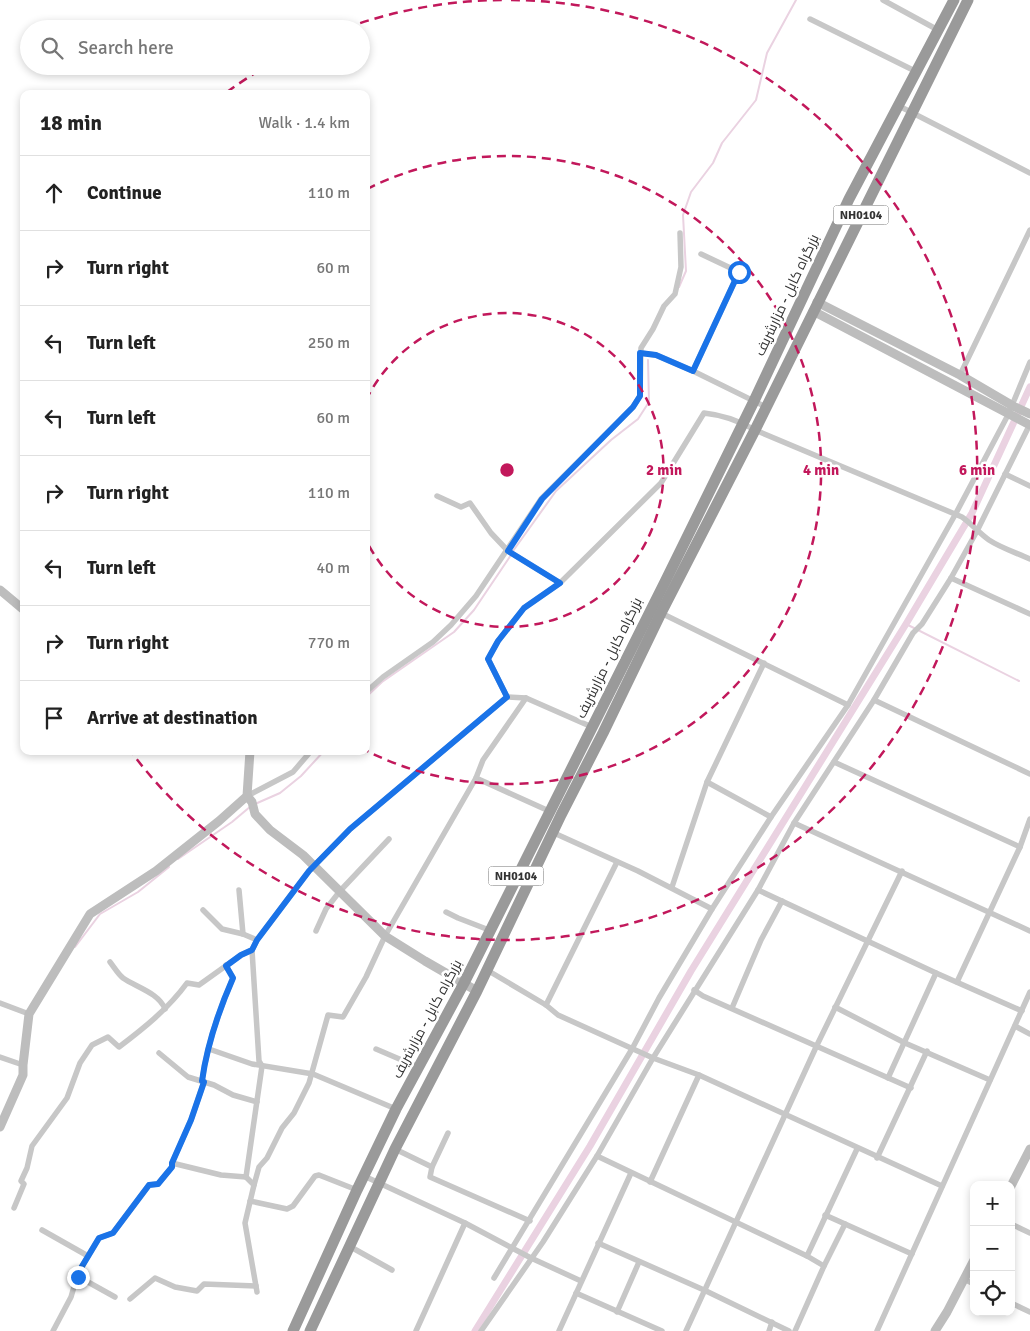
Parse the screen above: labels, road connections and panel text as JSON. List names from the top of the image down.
{
  "streets": {
    "highway": ["NH0104", "بزرگراه کابل - مزارشریف"]
  },
  "page": {
    "search": "Search here",
    "heading": ["18 min", "Walk · 1.4 km"],
    "list": [
      ["Continue", "110 m"],
      ["Turn right", "60 m"],
      ["Turn left", "250 m"],
      ["Turn left", "60 m"],
      ["Turn right", "110 m"],
      ["Turn left", "40 m"],
      ["Turn right", "770 m"],
      "Arrive at destination"
    ],
    "map_buttons": ["+", "−"]
  },
  "rings": ["2 min", "4 min", "6 min"]
}
